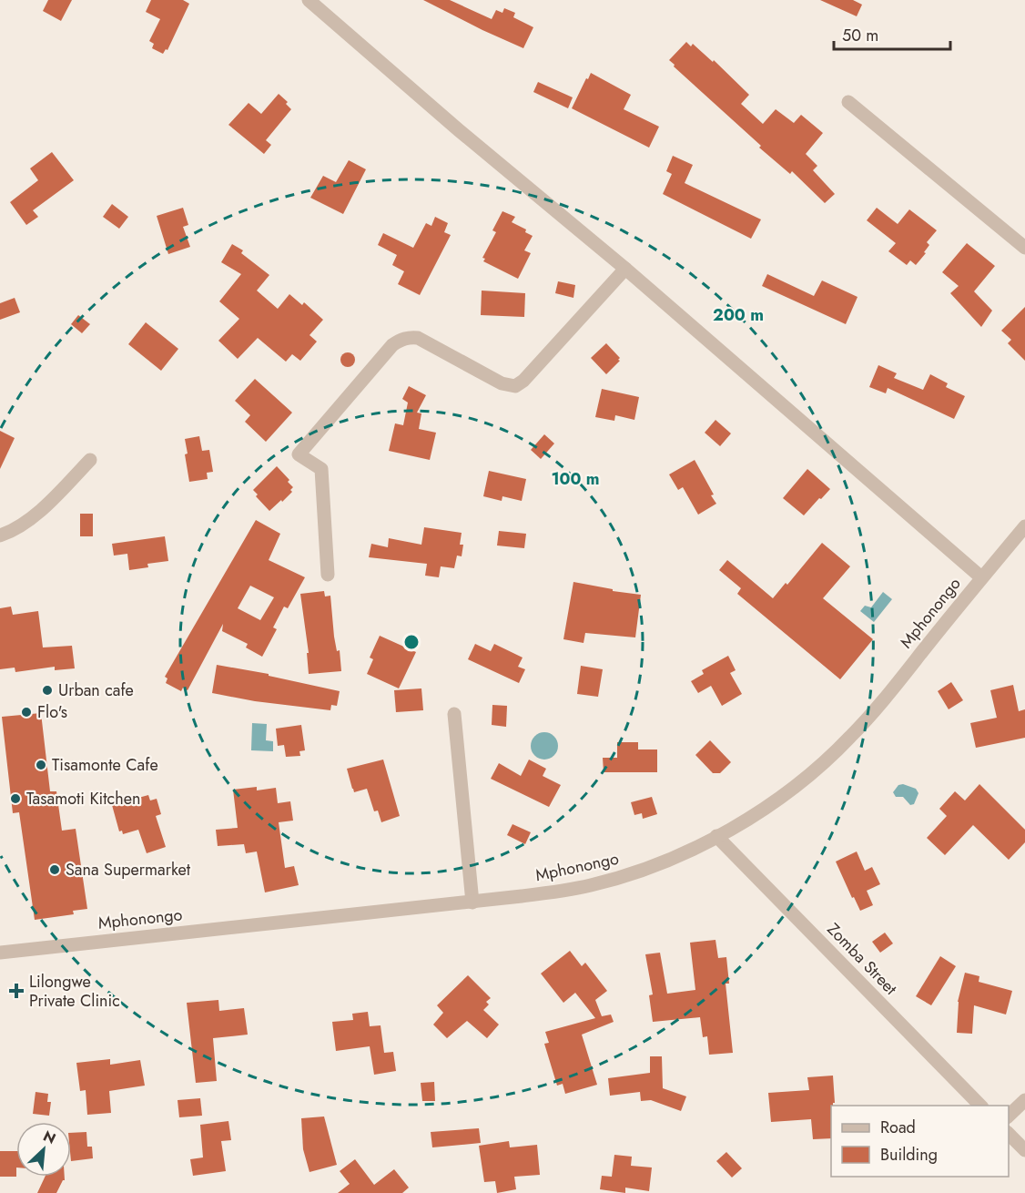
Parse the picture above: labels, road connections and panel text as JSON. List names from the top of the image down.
{
  "streets": {
    "street": ["Mphonongo", "Zomba Street"]
  },
  "crossings": [
    ["Mphonongo", "Zomba Street"]
  ],
  "places": {
    "other": [
      "Urban cafe",
      "Flo's",
      "Tisamonte Cafe",
      "Tasamoti Kitchen",
      "Sana Supermarket"
    ],
    "health": ["Lilongwe Private Clinic"]
  },
  "legend": ["Road", "Building"],
  "scale_bar": "50 m",
  "north": "top right",
  "rings": ["200 m", "100 m"]
}
